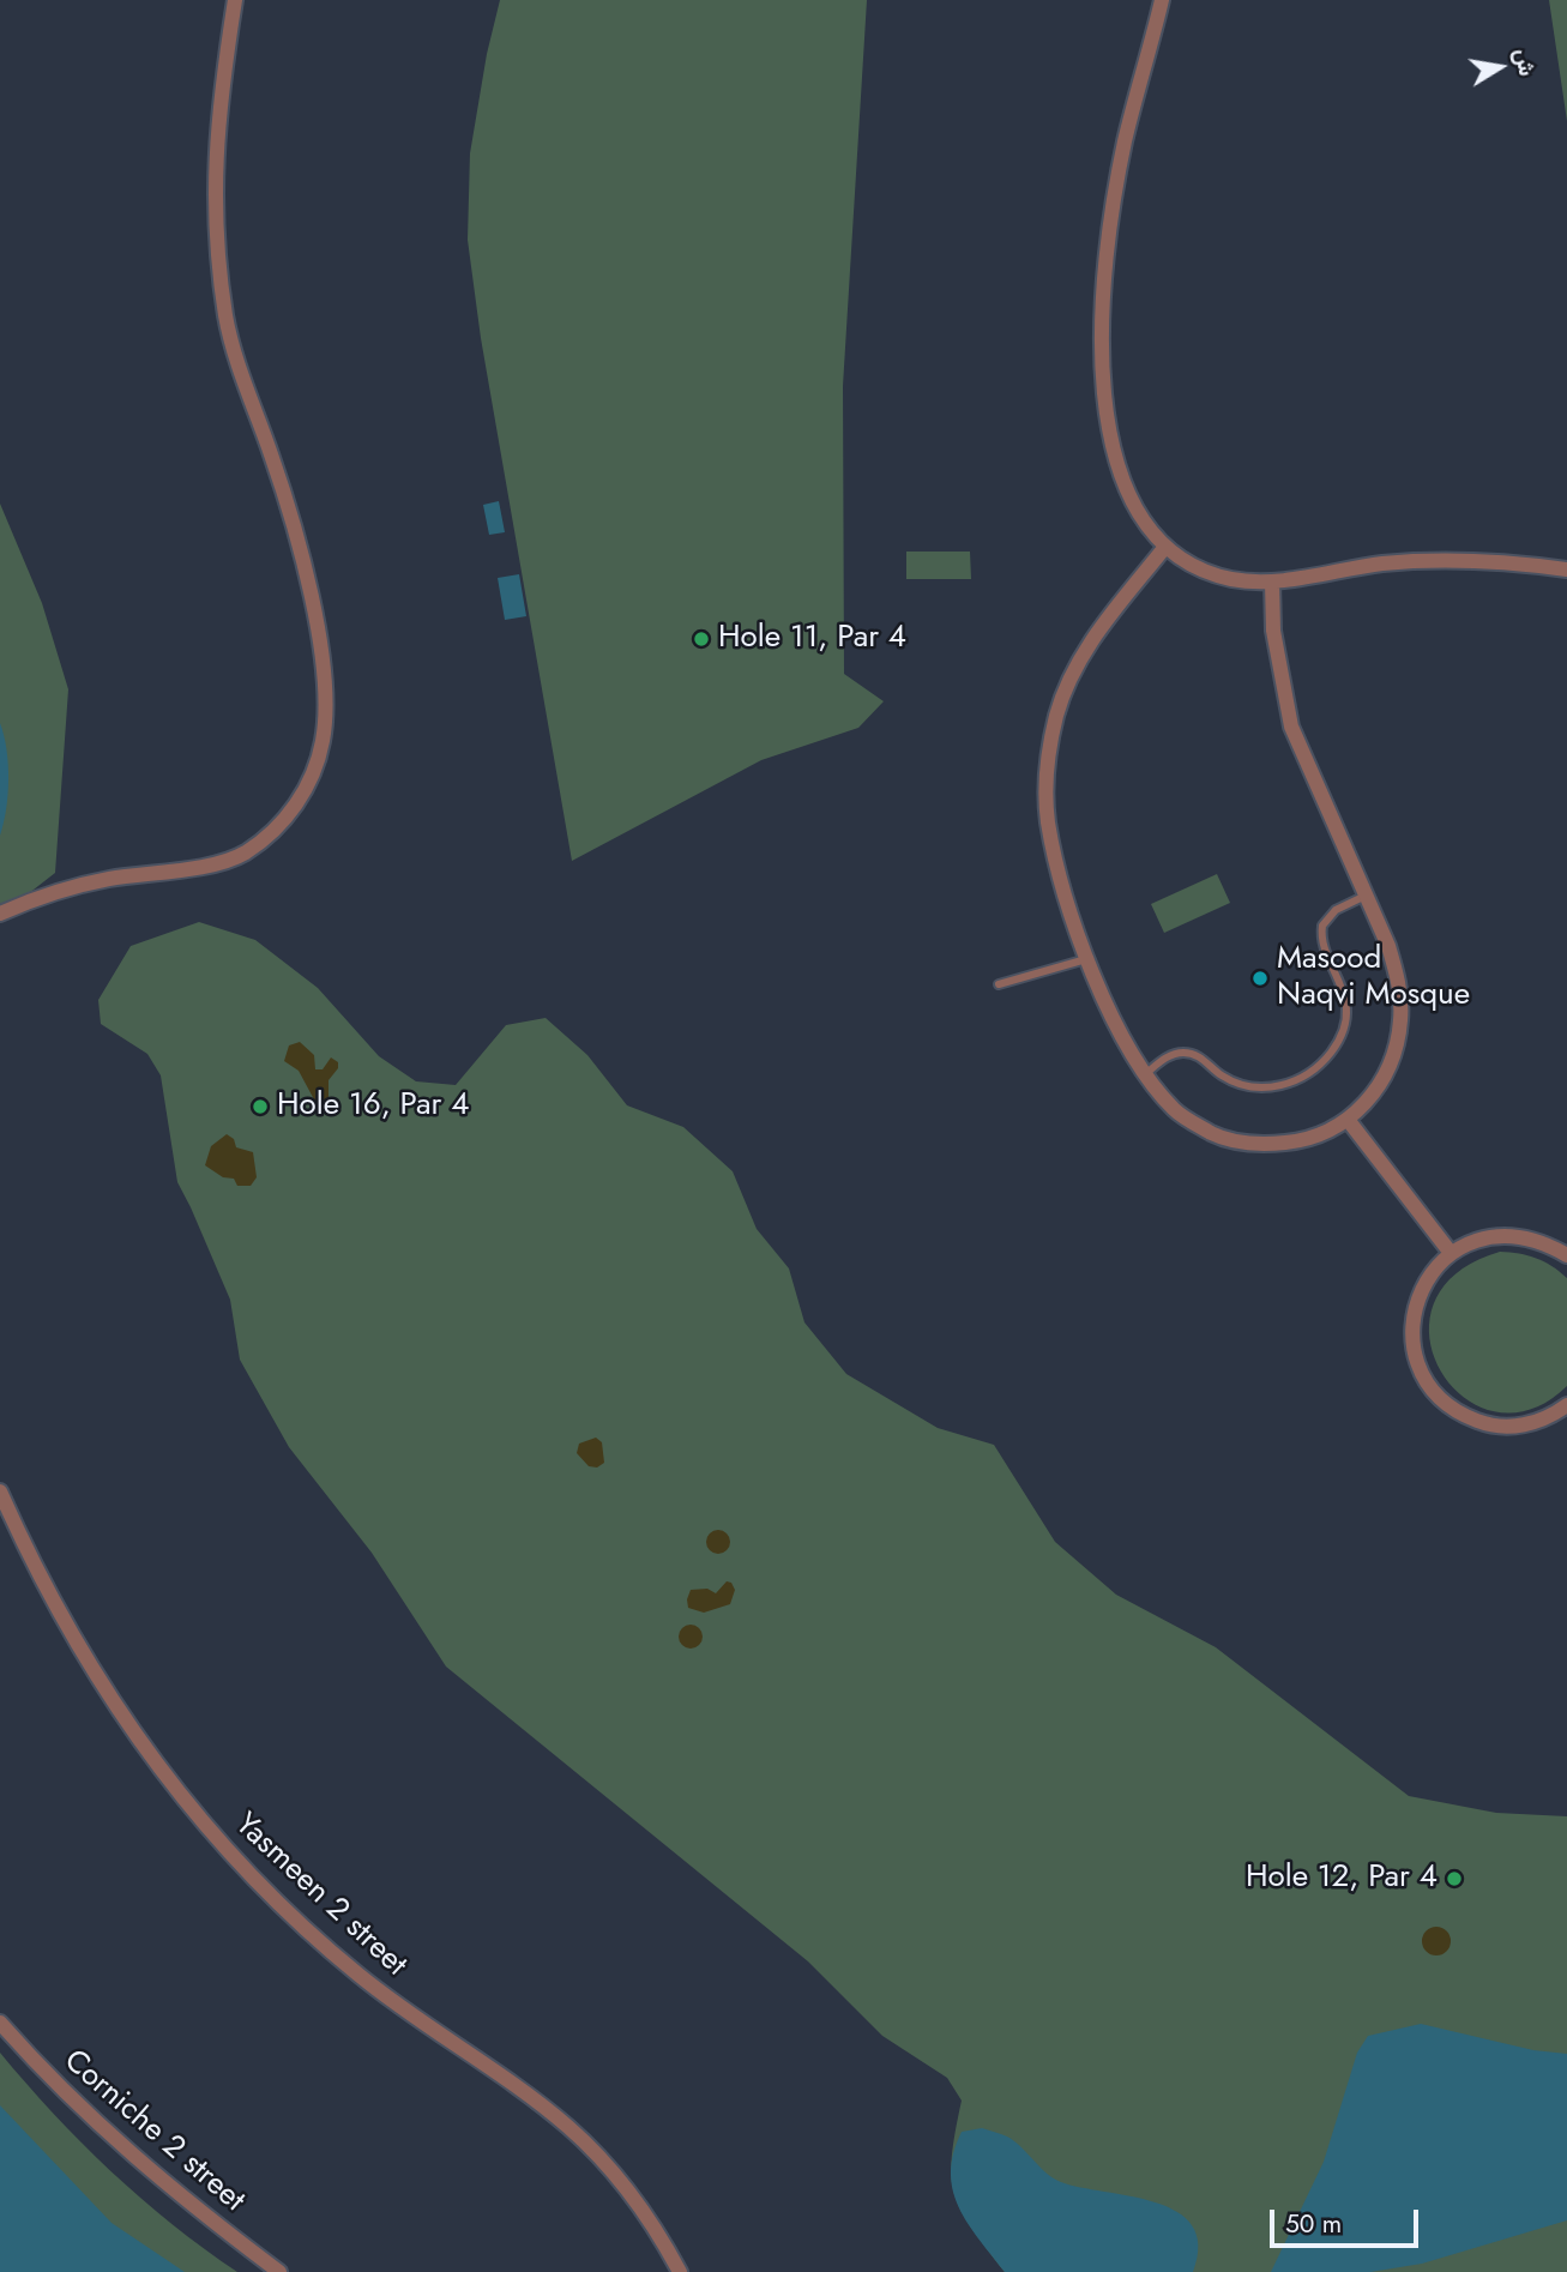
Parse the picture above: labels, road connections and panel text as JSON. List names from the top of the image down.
{
  "streets": {
    "street": ["Yasmeen 2 street", "Corniche 2 street"]
  },
  "places": [
    "Hole 11, Par 4",
    "Masood Naqvi Mosque",
    "Hole 16, Par 4",
    "Hole 12, Par 4"
  ],
  "scale_bar": "50 m",
  "north": "right"
}
